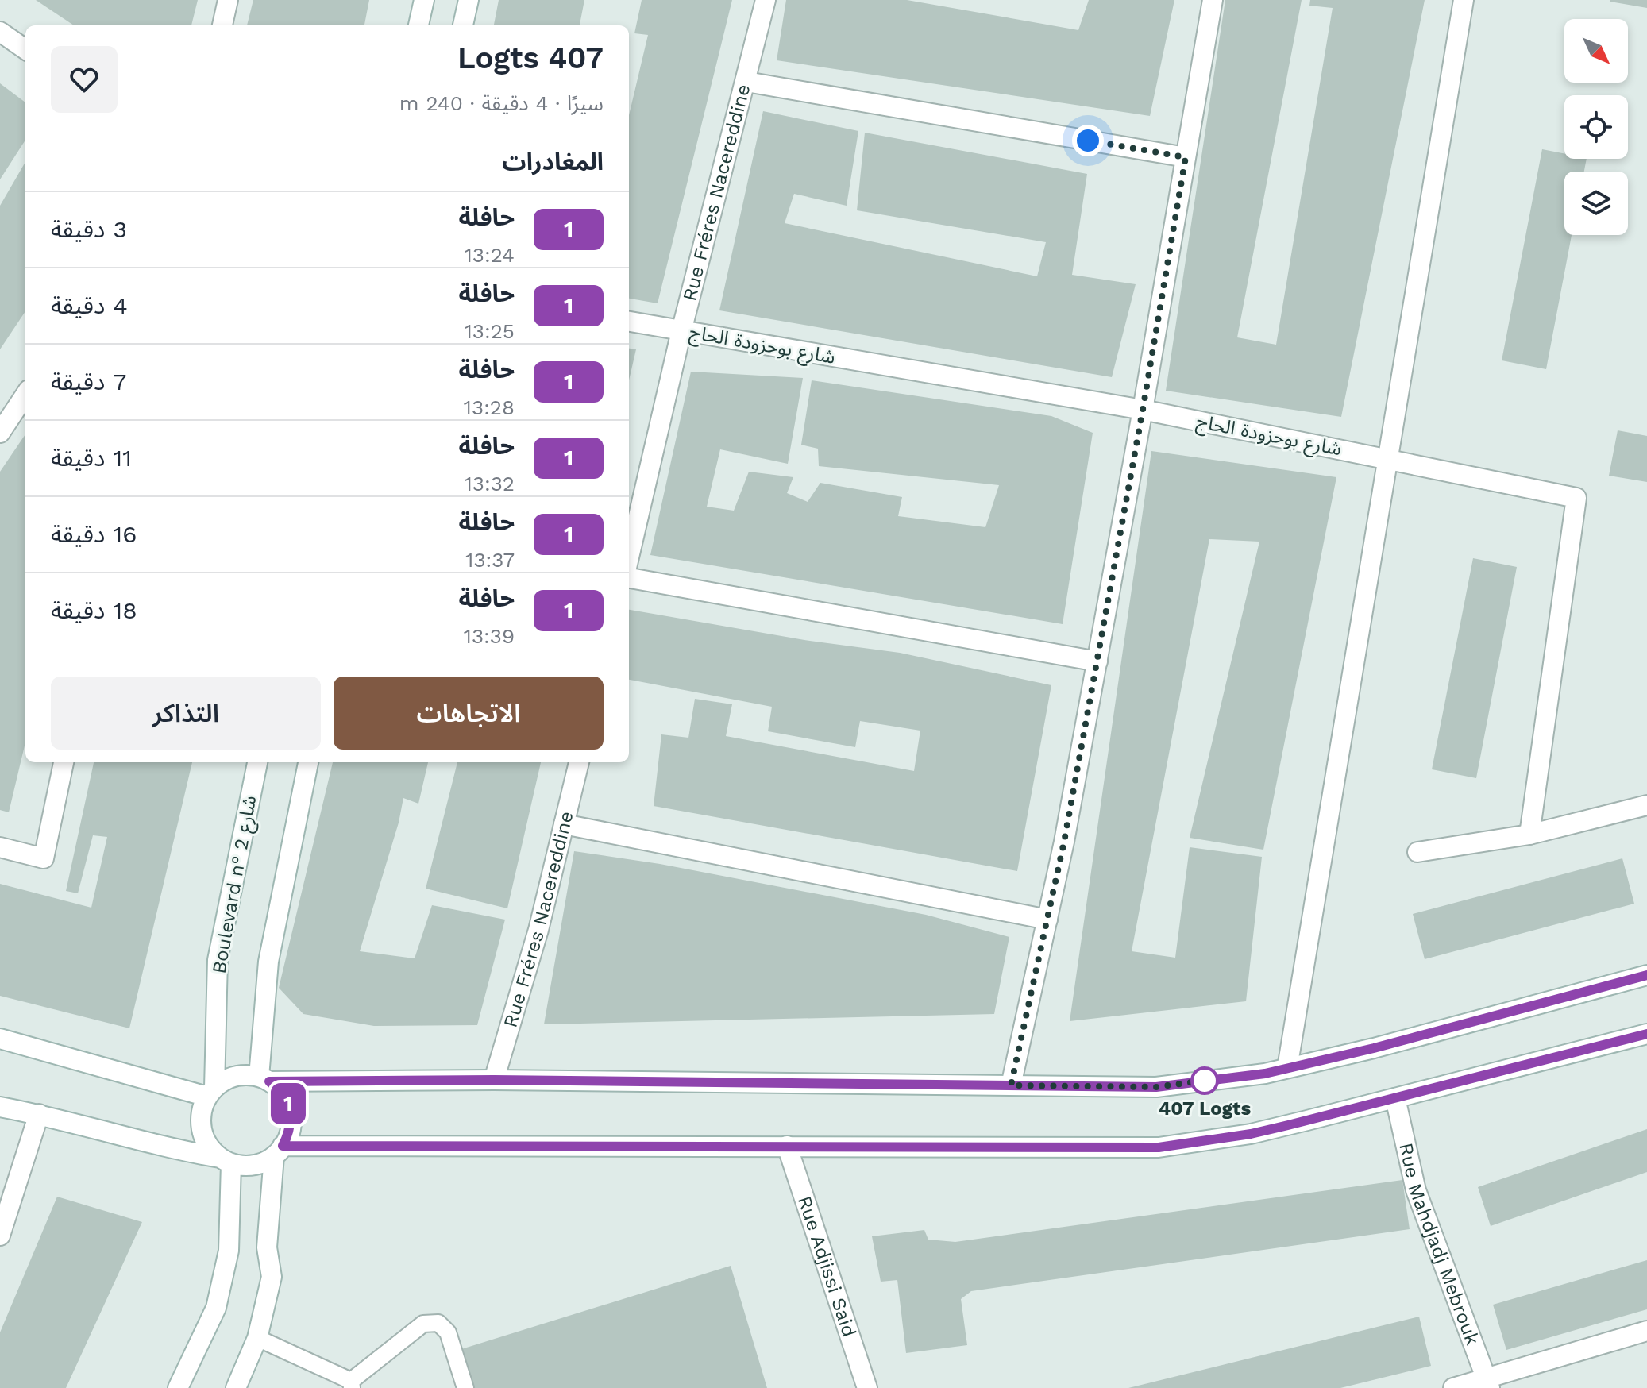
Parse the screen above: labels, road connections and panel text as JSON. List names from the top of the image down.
{
  "streets": {
    "street": [
      "Rue Fréres Nacereddine",
      "شارع بوحزودة الحاج",
      "Boulevard n° شارع 2",
      "Rue Mahdjadj Mebrouk",
      "Rue Adjissi Said"
    ]
  },
  "crossings": [
    ["Rue Fréres Nacereddine", "شارع بوحزودة الحاج"]
  ],
  "places": ["407 Logts"],
  "lines": ["bus line 1"],
  "north": "bottom right",
  "page": {
    "on_map": "1",
    "heading": [
      ["407 Logts", "سيرًا · 4 دقيقة · 240 m"],
      "المغادرات"
    ],
    "list": [
      {
        "mark": "1",
        "name": "حافلة",
        "note": "13:24",
        "value": "3 دقيقة"
      },
      {
        "mark": "1",
        "name": "حافلة",
        "note": "13:25",
        "value": "4 دقيقة"
      },
      {
        "mark": "1",
        "name": "حافلة",
        "note": "13:28",
        "value": "7 دقيقة"
      },
      {
        "mark": "1",
        "name": "حافلة",
        "note": "13:32",
        "value": "11 دقيقة"
      },
      {
        "mark": "1",
        "name": "حافلة",
        "note": "13:37",
        "value": "16 دقيقة"
      },
      {
        "mark": "1",
        "name": "حافلة",
        "note": "13:39",
        "value": "18 دقيقة"
      }
    ],
    "buttons": ["الاتجاهات", "التذاكر"]
  }
}
